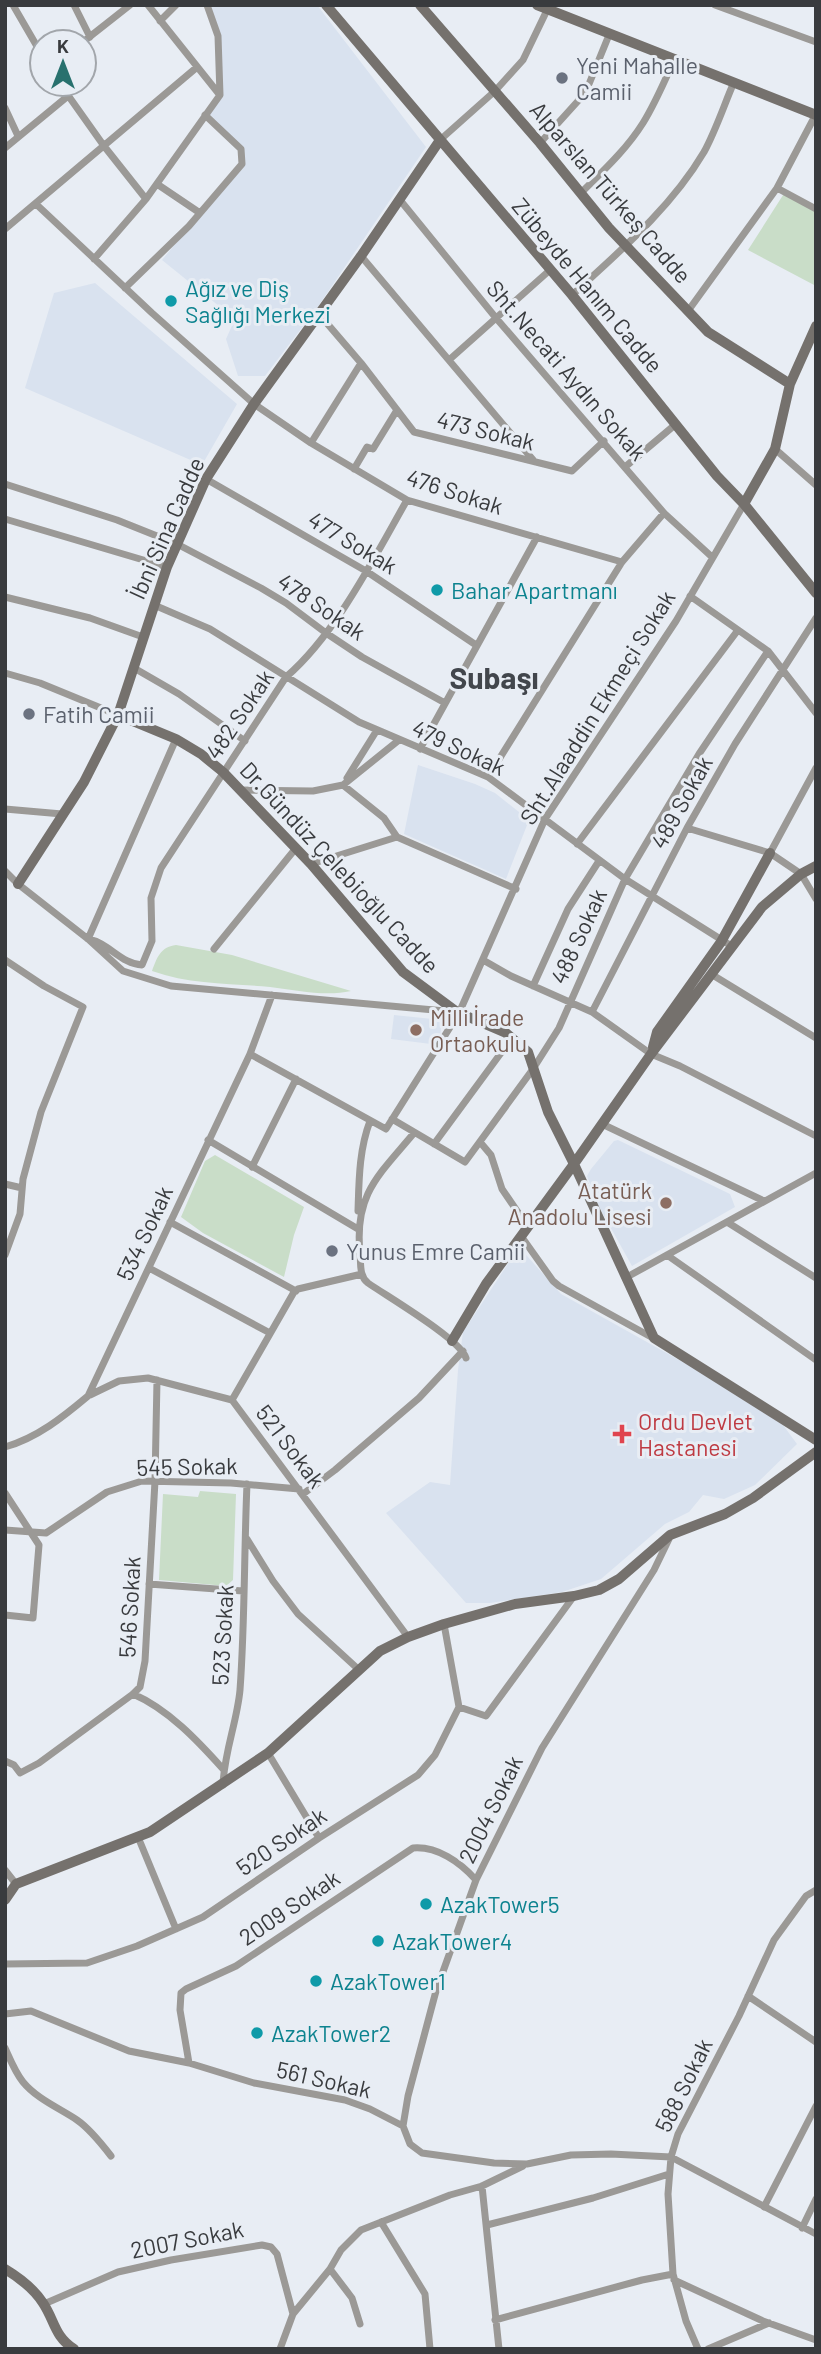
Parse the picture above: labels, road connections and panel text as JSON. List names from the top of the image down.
{
  "streets": {
    "street": [
      "Alparslan Türkeş Cadde",
      "Zübeyde Hanım Cadde",
      "Sht.Necati Aydın Sokak",
      "473 Sokak",
      "476 Sokak",
      "İbni Sina Cadde",
      "477 Sokak",
      "478 Sokak",
      "Sht.Alaaddin Ekmeçi Sokak",
      "482 Sokak",
      "479 Sokak",
      "489 Sokak",
      "Dr.Gündüz Çelebioğlu Cadde",
      "488 Sokak",
      "534 Sokak",
      "521 Sokak",
      "545 Sokak",
      "546 Sokak",
      "523 Sokak",
      "2004 Sokak",
      "520 Sokak",
      "2009 Sokak",
      "561 Sokak",
      "588 Sokak",
      "2007 Sokak"
    ]
  },
  "crossings": [
    ["Zübeyde Hanım Cadde", "İbni Sina Cadde"],
    ["Zübeyde Hanım Cadde", "Sht.Alaaddin Ekmeçi Sokak"],
    ["Sht.Necati Aydın Sokak", "473 Sokak"],
    ["Sht.Necati Aydın Sokak", "İbni Sina Cadde"],
    ["Sht.Necati Aydın Sokak", "Sht.Alaaddin Ekmeçi Sokak"],
    ["473 Sokak", "İbni Sina Cadde"],
    ["476 Sokak", "İbni Sina Cadde"],
    ["476 Sokak", "482 Sokak"],
    ["İbni Sina Cadde", "477 Sokak"],
    ["İbni Sina Cadde", "478 Sokak"],
    ["İbni Sina Cadde", "479 Sokak"],
    ["İbni Sina Cadde", "Dr.Gündüz Çelebioğlu Cadde"],
    ["477 Sokak", "482 Sokak"],
    ["478 Sokak", "482 Sokak"],
    ["Sht.Alaaddin Ekmeçi Sokak", "479 Sokak"],
    ["Sht.Alaaddin Ekmeçi Sokak", "Dr.Gündüz Çelebioğlu Cadde"],
    ["Sht.Alaaddin Ekmeçi Sokak", "488 Sokak"],
    ["482 Sokak", "479 Sokak"],
    ["482 Sokak", "Dr.Gündüz Çelebioğlu Cadde"],
    ["479 Sokak", "489 Sokak"],
    ["479 Sokak", "488 Sokak"],
    ["Dr.Gündüz Çelebioğlu Cadde", "488 Sokak"],
    ["534 Sokak", "521 Sokak"],
    ["521 Sokak", "545 Sokak"],
    ["521 Sokak", "546 Sokak"],
    ["545 Sokak", "546 Sokak"],
    ["545 Sokak", "523 Sokak"],
    ["2004 Sokak", "2009 Sokak"],
    ["2004 Sokak", "561 Sokak"],
    ["2009 Sokak", "561 Sokak"],
    ["561 Sokak", "588 Sokak"]
  ],
  "districts": ["Subaşı"],
  "places": {
    "other": [
      "Yeni Mahalle Camii",
      "Ağız ve Diş Sağlığı Merkezi",
      "Bahar Apartmanı",
      "Fatih Camii",
      "Milli İrade Ortaokulu",
      "Atatürk Anadolu Lisesi",
      "Yunus Emre Camii",
      "AzakTower5",
      "AzakTower4",
      "AzakTower1",
      "AzakTower2"
    ],
    "health": ["Ordu Devlet Hastanesi"]
  },
  "north": "top"
}
